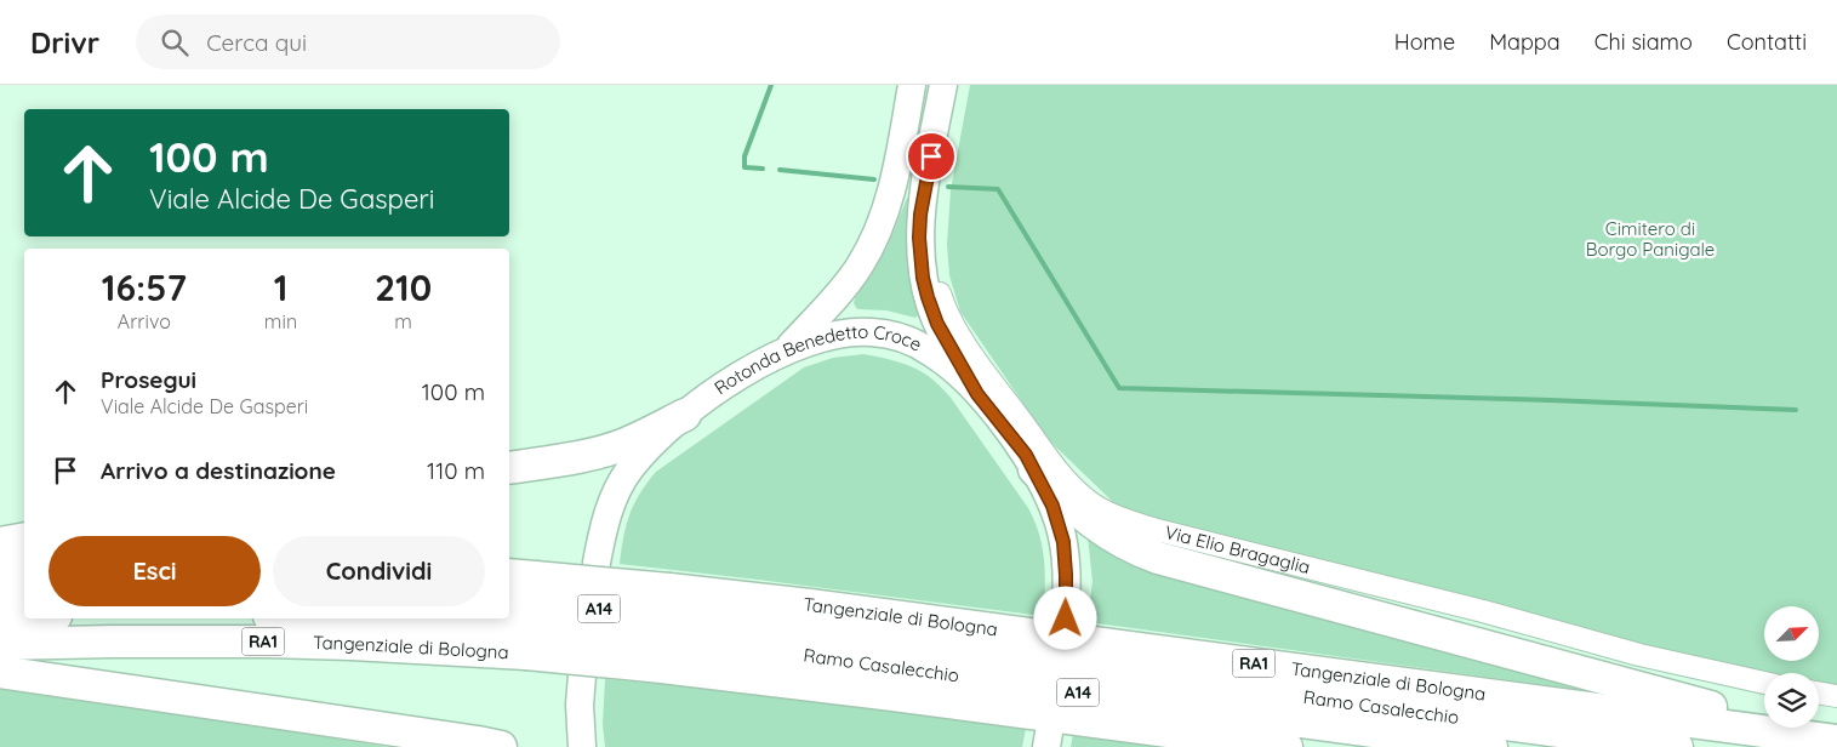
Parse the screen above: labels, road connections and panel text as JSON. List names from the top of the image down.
{
  "streets": {
    "highway": [
      "A14",
      "Tangenziale di Bologna",
      "RA1",
      "Ramo Casalecchio"
    ],
    "main road": ["Rotonda Benedetto Croce"],
    "street": ["Via Elio Bragaglia"]
  },
  "crossings": [
    ["Tangenziale di Bologna", "Ramo Casalecchio"]
  ],
  "parks": ["Cimitero di Borgo Panigale"],
  "north": "top right",
  "page": {
    "header": "Drivr",
    "search": "Cerca qui",
    "nav": [
      "Home",
      "Mappa",
      "Chi siamo",
      "Contatti"
    ],
    "turn": ["100 m", "Viale Alcide De Gasperi"],
    "eta": [
      "16:57",
      "Arrivo",
      "1",
      "min",
      "210",
      "m"
    ],
    "list": [
      {
        "name": "Prosegui",
        "note": "Viale Alcide De Gasperi",
        "value": "100 m"
      },
      {
        "name": "Arrivo a destinazione",
        "value": "110 m"
      }
    ],
    "buttons": ["Esci", "Condividi"]
  }
}
